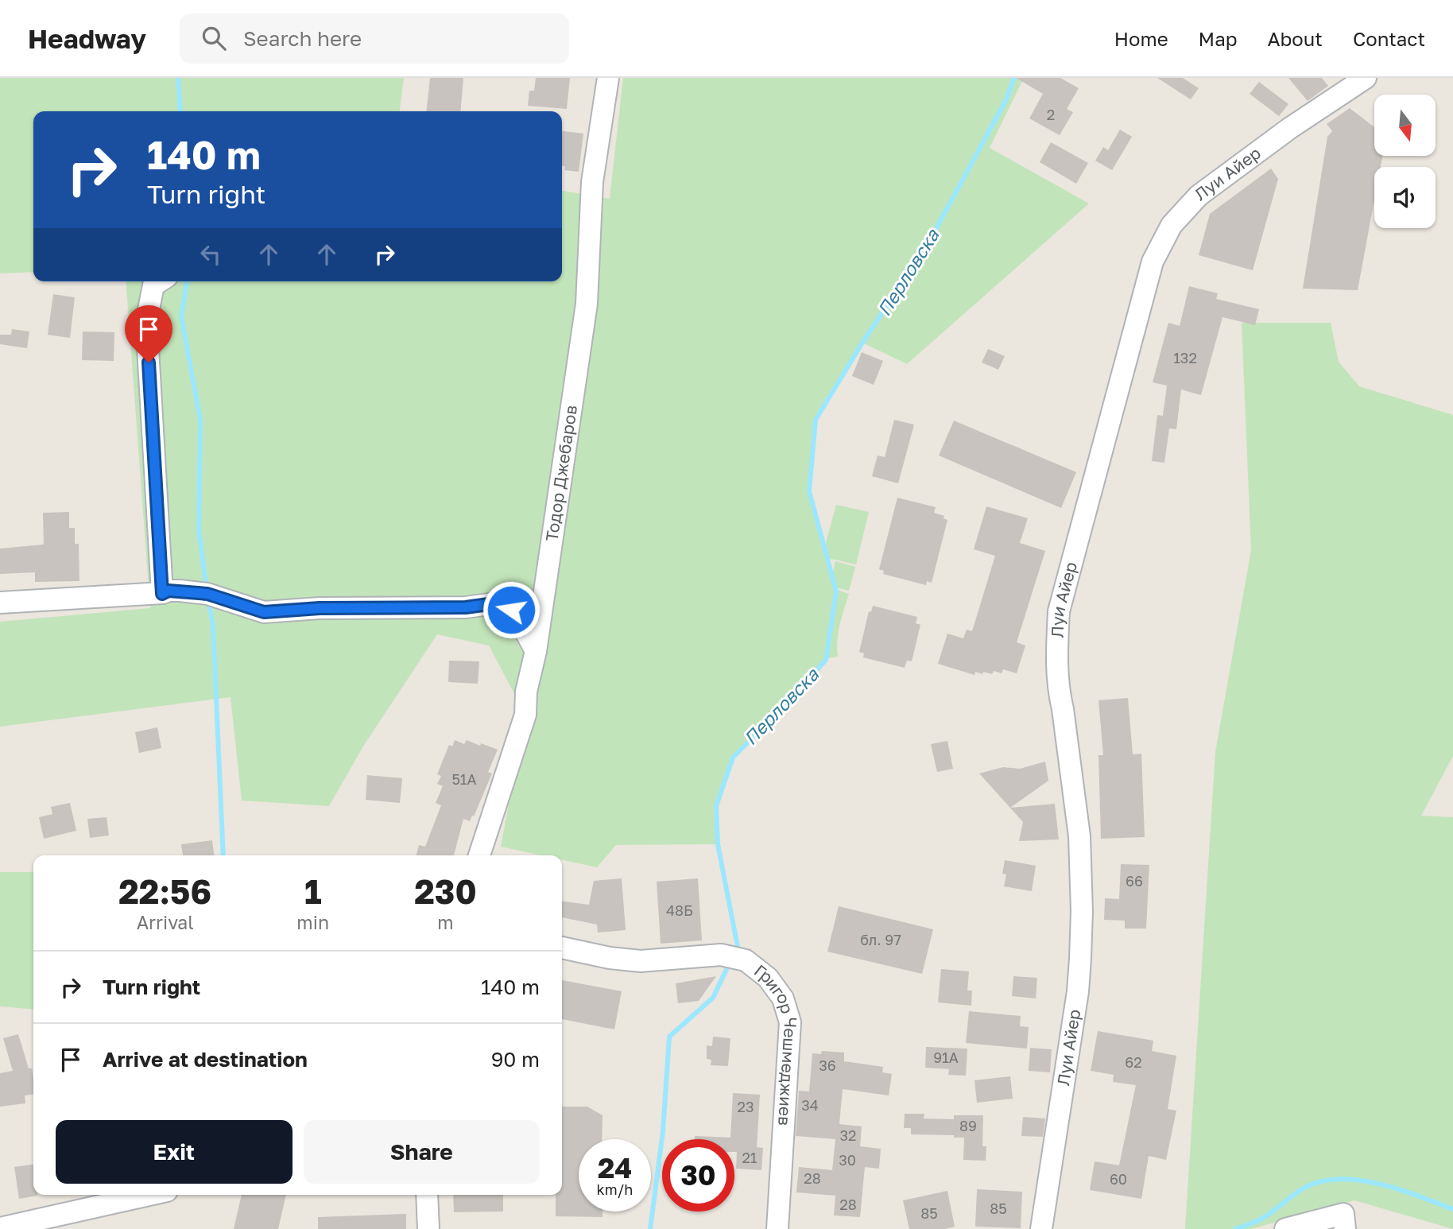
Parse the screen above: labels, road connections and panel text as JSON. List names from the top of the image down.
{
  "streets": {
    "street": ["Луи Айер", "Тодор Джебаров", "Григор Чешмеджиев"]
  },
  "water": ["Перловска"],
  "house_numbers": [
    "2",
    "132",
    "51А",
    "66",
    "48Б",
    "бл. 97",
    "91А",
    "62",
    "36",
    "34",
    "23",
    "89",
    "32",
    "21",
    "30",
    "28",
    "60",
    "28",
    "85",
    "85"
  ],
  "north": "bottom",
  "page": {
    "header": "Headway",
    "search": "Search here",
    "nav": [
      "Home",
      "Map",
      "About",
      "Contact"
    ],
    "turn": ["140 m", "Turn right"],
    "eta": [
      "22:56",
      "Arrival",
      "1",
      "min",
      "230",
      "m"
    ],
    "list": [
      {
        "name": "Turn right",
        "value": "140 m"
      },
      {
        "name": "Arrive at destination",
        "value": "90 m"
      }
    ],
    "buttons": ["Exit", "Share"],
    "speed": "24 km/h",
    "limit": "30"
  }
}
